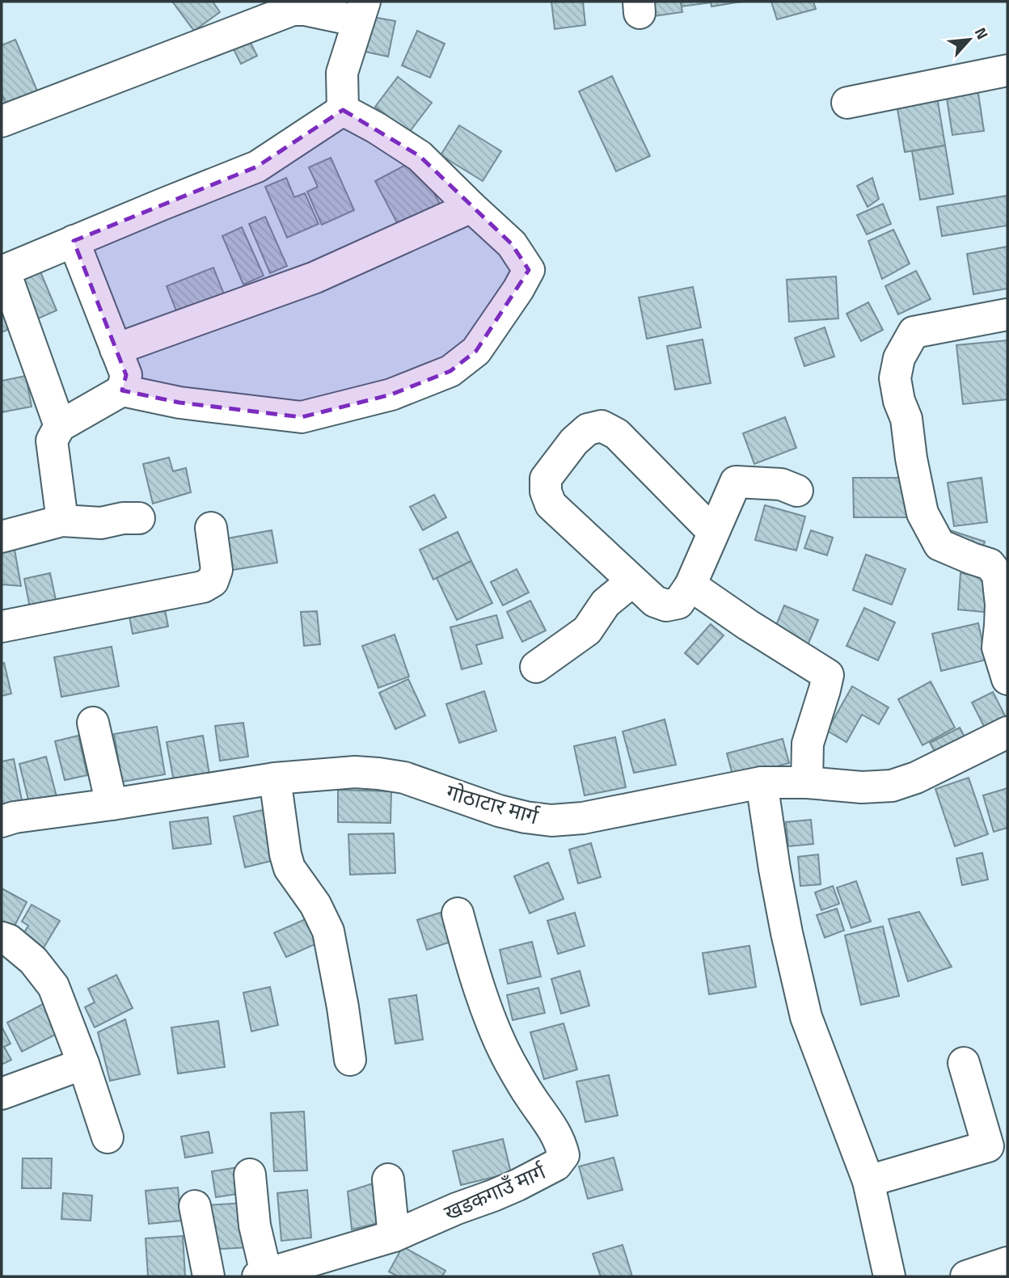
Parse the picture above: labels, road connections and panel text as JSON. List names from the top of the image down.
{
  "streets": {
    "street": ["गोठाटार मार्ग", "खडकगाउँ मार्ग"]
  },
  "north": "top right"
}
